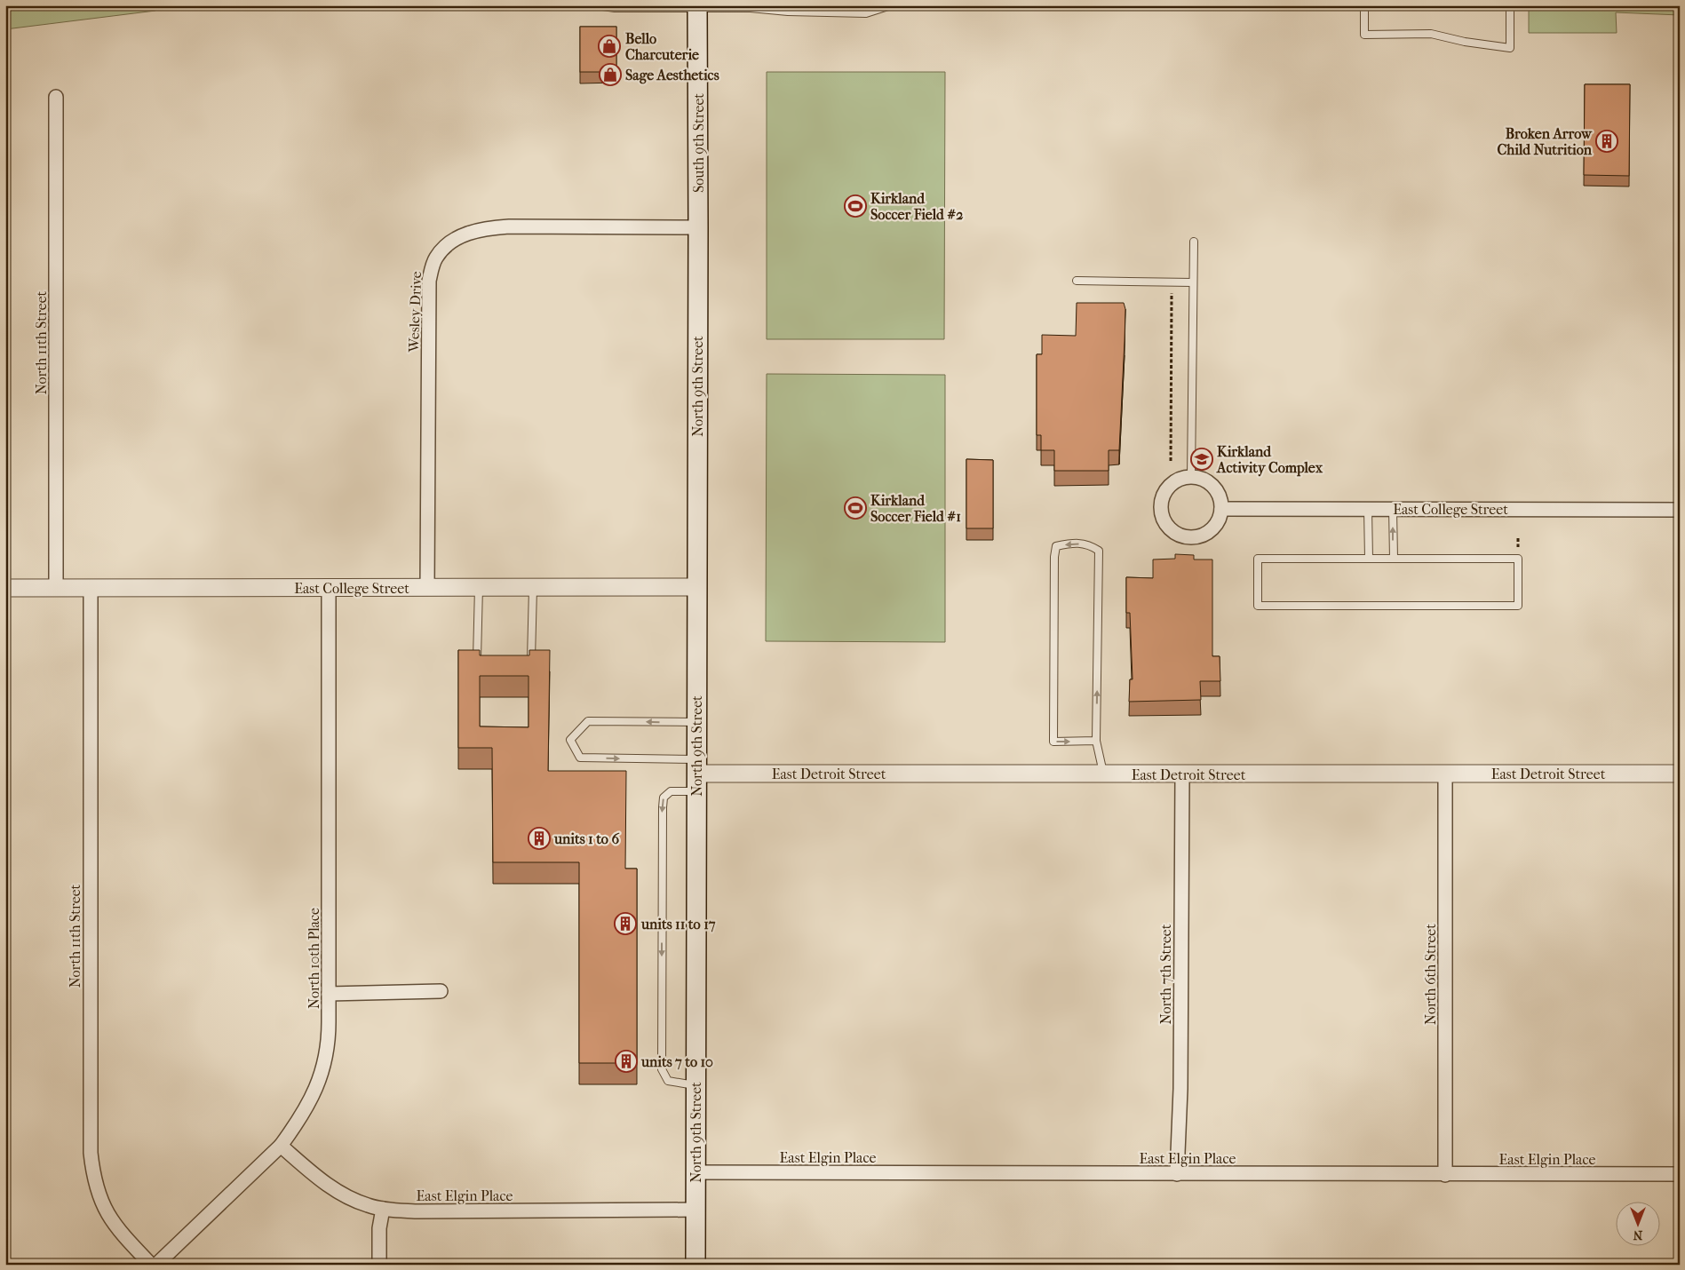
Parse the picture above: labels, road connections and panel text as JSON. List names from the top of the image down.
{
  "streets": {
    "main road": ["South 9th Street", "North 9th Street"],
    "street": [
      "Wesley Drive",
      "North 11th Street",
      "East College Street",
      "East Detroit Street",
      "North 10th Place",
      "North 7th Street",
      "North 6th Street",
      "East Elgin Place"
    ]
  },
  "crossings": [
    ["South 9th Street", "Wesley Drive"],
    ["South 9th Street", "North 9th Street"],
    ["Wesley Drive", "North 9th Street"],
    ["Wesley Drive", "East College Street"],
    ["North 11th Street", "East College Street"],
    ["North 9th Street", "East College Street"],
    ["North 9th Street", "East Detroit Street"],
    ["North 9th Street", "East Elgin Place"],
    ["East College Street", "North 10th Place"],
    ["East Detroit Street", "North 7th Street"],
    ["East Detroit Street", "North 6th Street"],
    ["North 10th Place", "East Elgin Place"],
    ["North 7th Street", "East Elgin Place"],
    ["North 6th Street", "East Elgin Place"]
  ],
  "places": {
    "shop": ["Bello Charcuterie", "Sage Aesthetics"],
    "building": [
      "Broken Arrow Child Nutrition",
      "units 1 to 6",
      "units 11 to 17",
      "units 7 to 10"
    ],
    "sports": ["Kirkland Soccer Field #2", "Kirkland Soccer Field #1"],
    "school or university": ["Kirkland Activity Complex"]
  },
  "north": "bottom"
}
